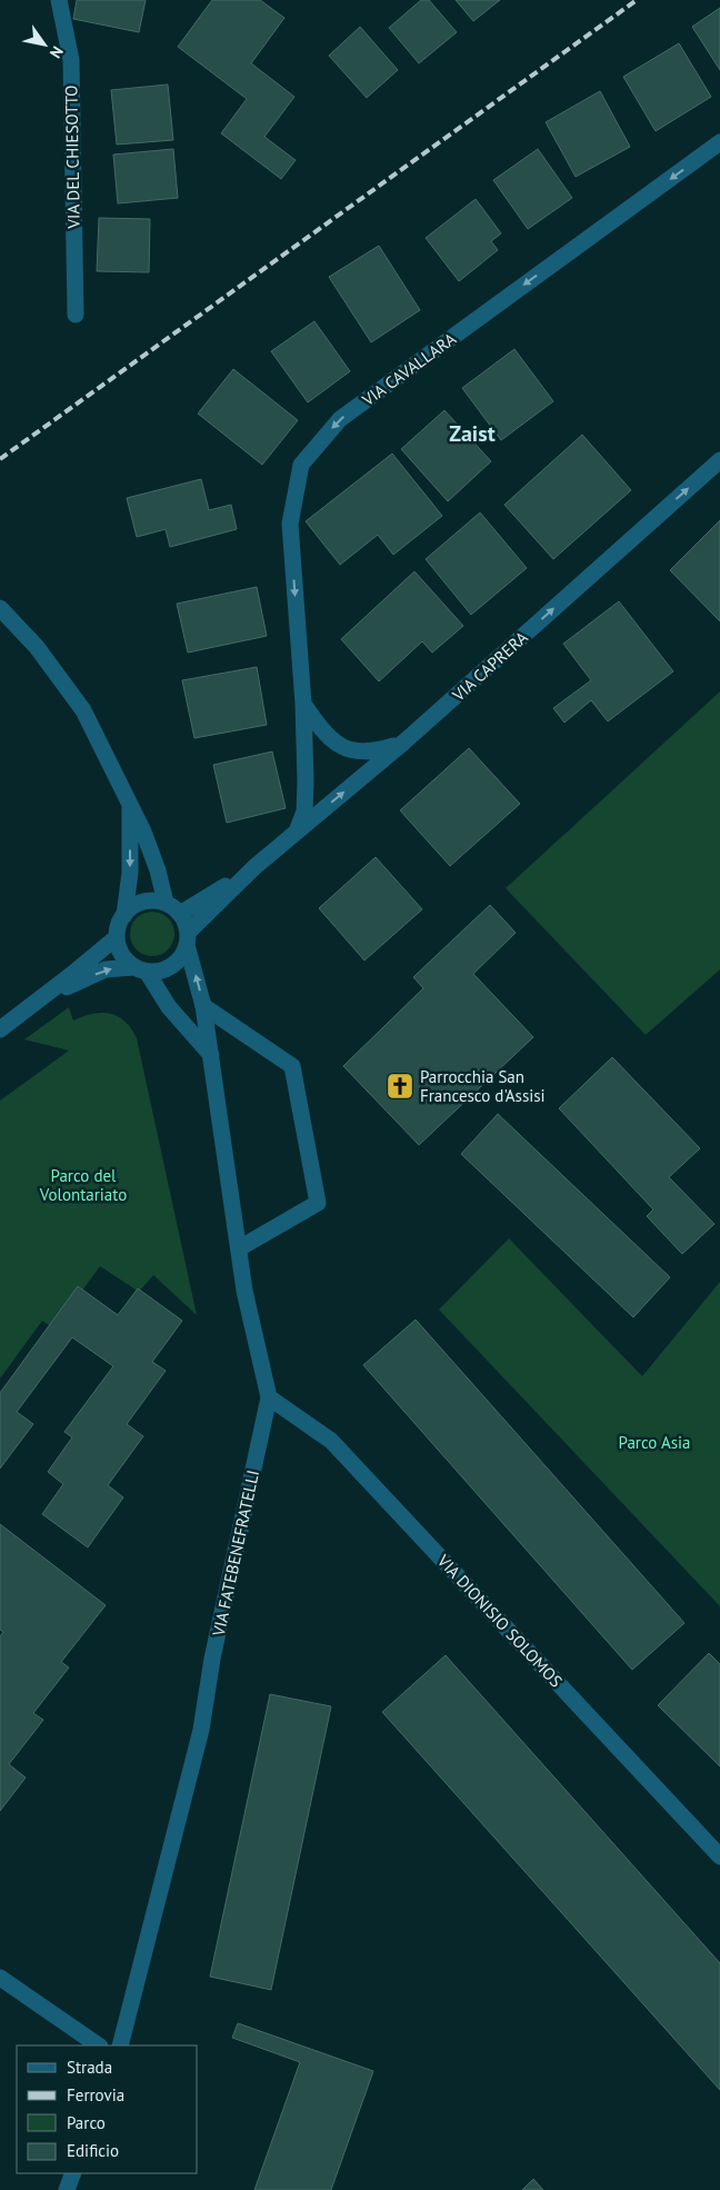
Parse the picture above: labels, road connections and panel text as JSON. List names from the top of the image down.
{
  "streets": {
    "street": [
      "VIA DEL CHIESOTTO",
      "VIA CAVALLARA",
      "VIA CAPRERA",
      "VIA FATEBENEFRATELLI",
      "VIA DIONISIO SOLOMOS"
    ]
  },
  "crossings": [
    ["VIA CAVALLARA", "VIA CAPRERA"],
    ["VIA CAPRERA", "VIA FATEBENEFRATELLI"],
    ["VIA FATEBENEFRATELLI", "VIA DIONISIO SOLOMOS"]
  ],
  "one_way": ["VIA CAVALLARA", "VIA CAPRERA"],
  "districts": ["Zaist"],
  "parks": ["Parco del Volontariato", "Parco Asia"],
  "places": {
    "church": ["Parrocchia San Francesco d'Assisi"]
  },
  "legend": [
    "Strada",
    "Ferrovia",
    "Parco",
    "Edificio"
  ],
  "north": "bottom right"
}
